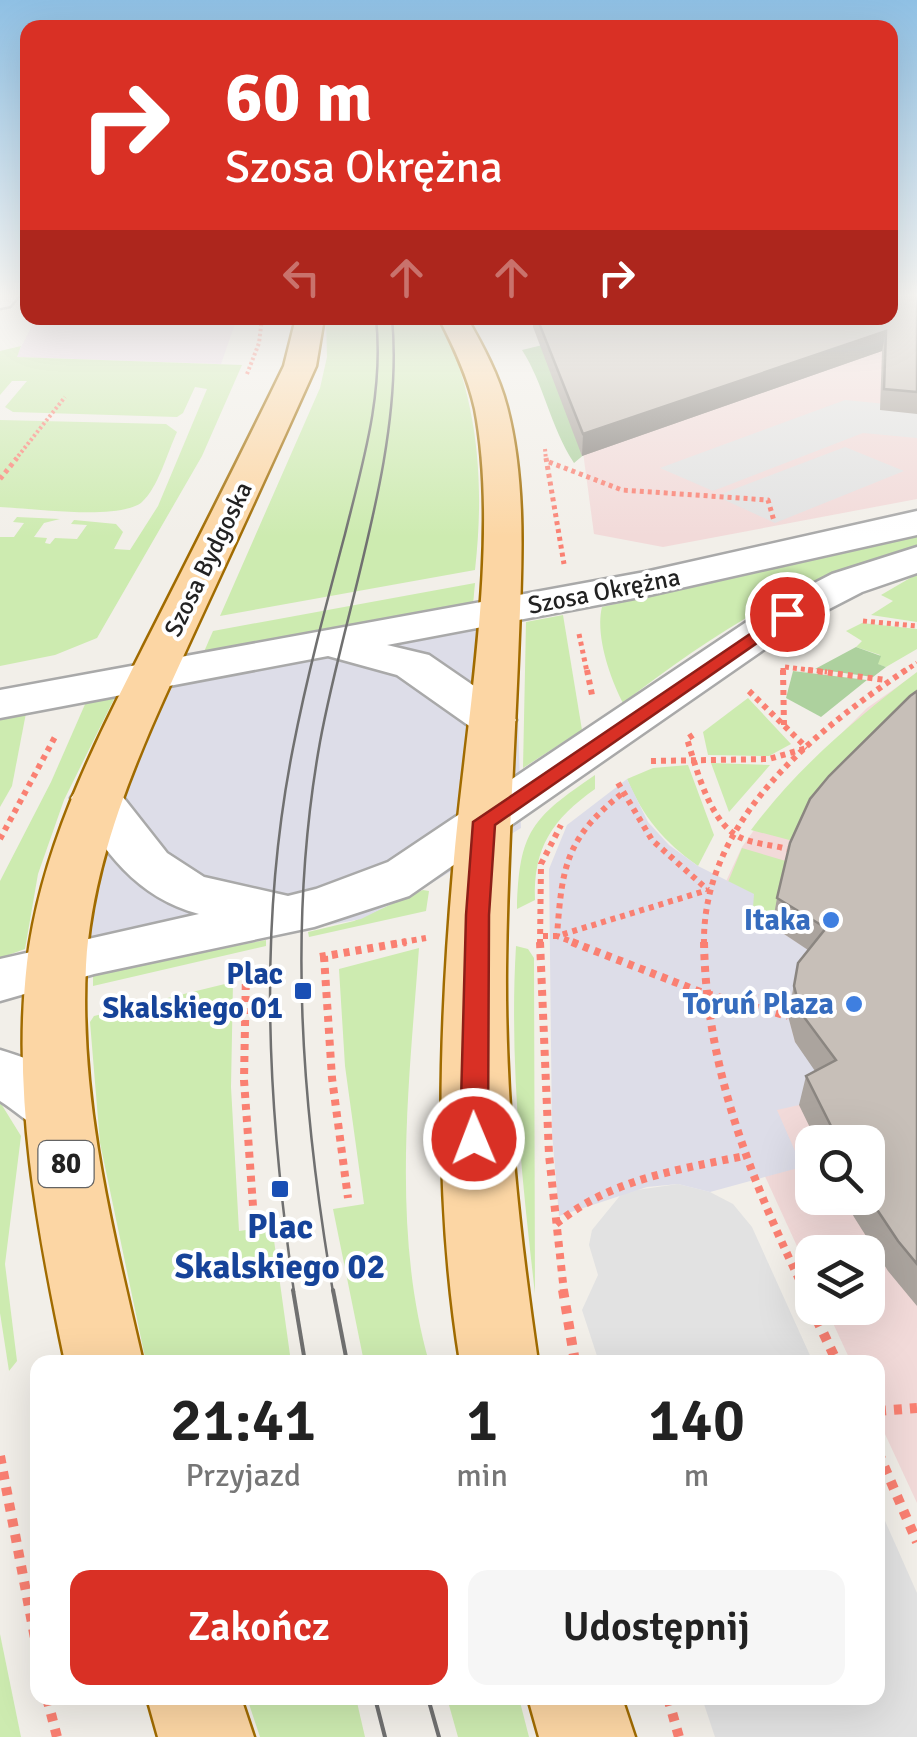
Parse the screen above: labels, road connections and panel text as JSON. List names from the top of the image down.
{
  "streets": {
    "main road": ["Szosa Bydgoska", "80"],
    "street": ["Szosa Okrężna"]
  },
  "crossings": [
    ["Szosa Bydgoska", "Szosa Okrężna"],
    ["Szosa Bydgoska", "80"],
    ["Szosa Okrężna", "80"]
  ],
  "places": {
    "other": ["Itaka", "Toruń Plaza"],
    "transit": ["Plac Skalskiego 01", "Plac Skalskiego 02"]
  },
  "page": {
    "turn": ["60 m", "Szosa Okrężna"],
    "eta": [
      "21:41",
      "Przyjazd",
      "1",
      "min",
      "140",
      "m"
    ],
    "buttons": ["Zakończ", "Udostępnij"]
  }
}
